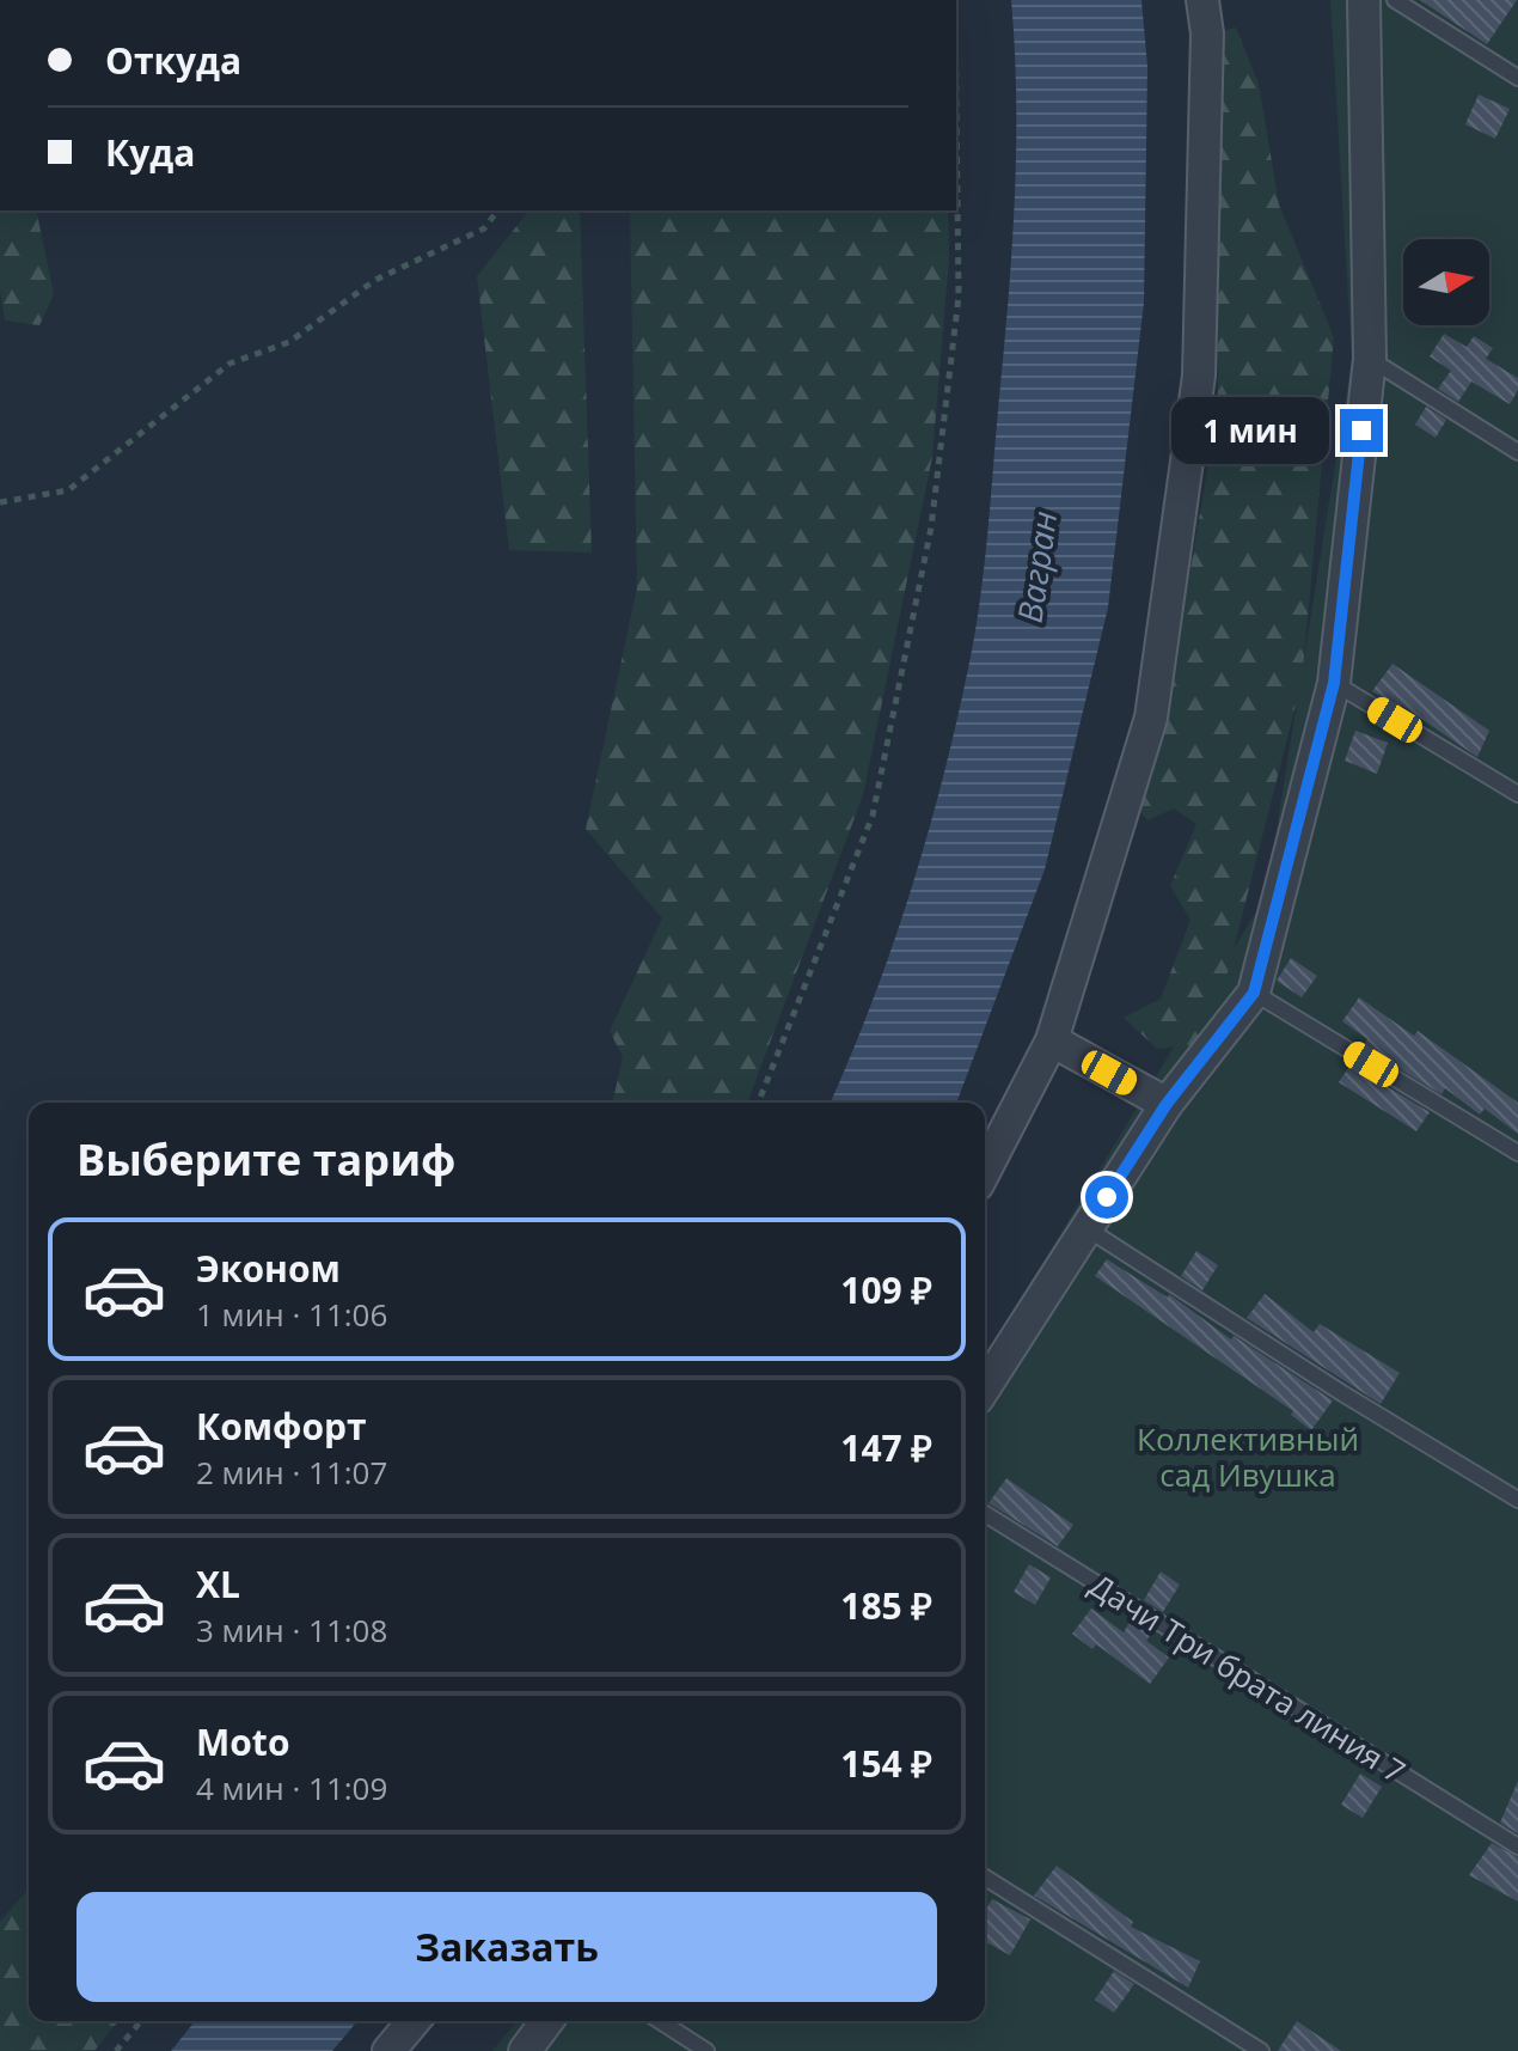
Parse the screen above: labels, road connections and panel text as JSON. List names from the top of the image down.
{
  "streets": {
    "lane": ["Дачи Три брата линия 7"]
  },
  "water": ["Вагран"],
  "parks": ["Коллективный сад Ивушка"],
  "north": "right",
  "page": {
    "banner": ["Откуда", "Куда"],
    "bubble": "1 мин",
    "heading": "Выберите тариф",
    "list": [
      {
        "name": "Эконом",
        "note": "1 мин · 11:06",
        "value": "109 ₽"
      },
      {
        "name": "Комфорт",
        "note": "2 мин · 11:07",
        "value": "147 ₽"
      },
      {
        "name": "XL",
        "note": "3 мин · 11:08",
        "value": "185 ₽"
      },
      {
        "name": "Moto",
        "note": "4 мин · 11:09",
        "value": "154 ₽"
      }
    ],
    "buttons": "Заказать"
  }
}
